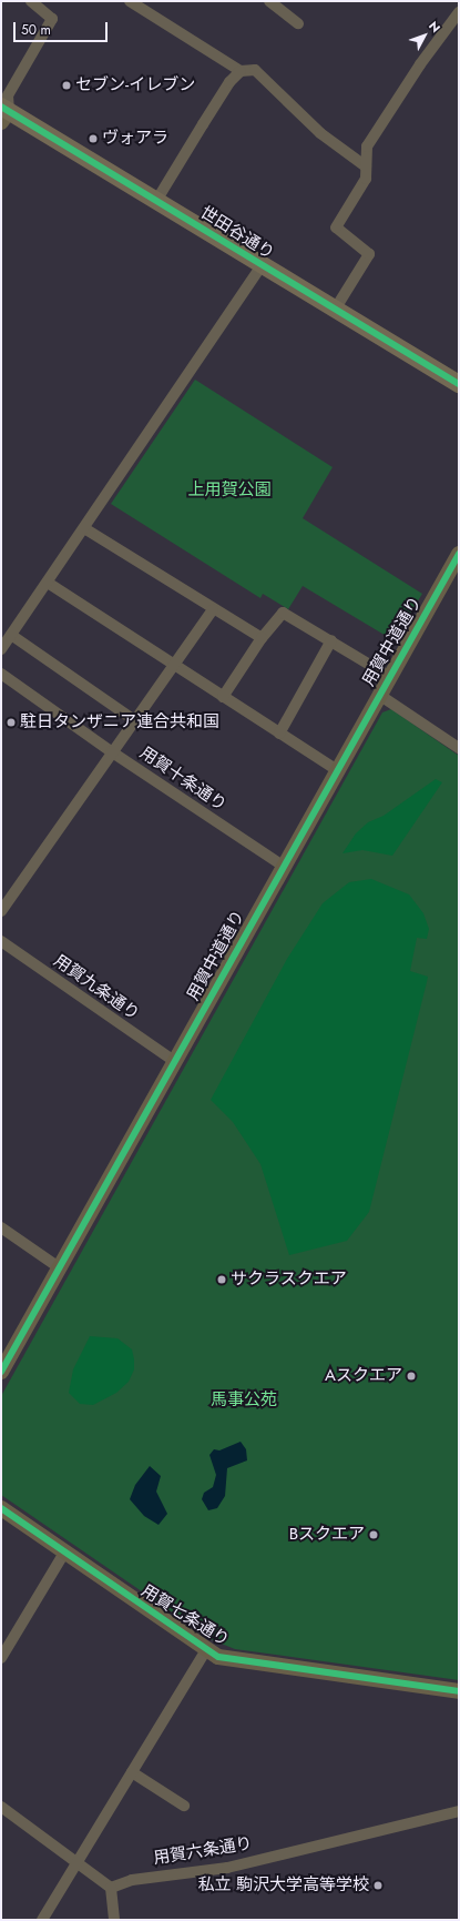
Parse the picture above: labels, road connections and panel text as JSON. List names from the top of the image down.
{
  "streets": {
    "main road": ["世田谷通り"],
    "street": [
      "用賀中道通り",
      "用賀十条通り",
      "用賀九条通り",
      "用賀七条通り",
      "用賀六条通り"
    ]
  },
  "crossings": [
    ["用賀中道通り", "用賀十条通り"],
    ["用賀中道通り", "用賀九条通り"]
  ],
  "parks": ["上用賀公園", "馬事公苑"],
  "places": [
    "セブン-イレブン",
    "ヴォアラ",
    "駐日タンザニア連合共和国",
    "サクラスクエア",
    "Aスクエア",
    "Bスクエア",
    "私立 駒沢大学高等学校"
  ],
  "scale_bar": "50 m",
  "north": "top right"
}
